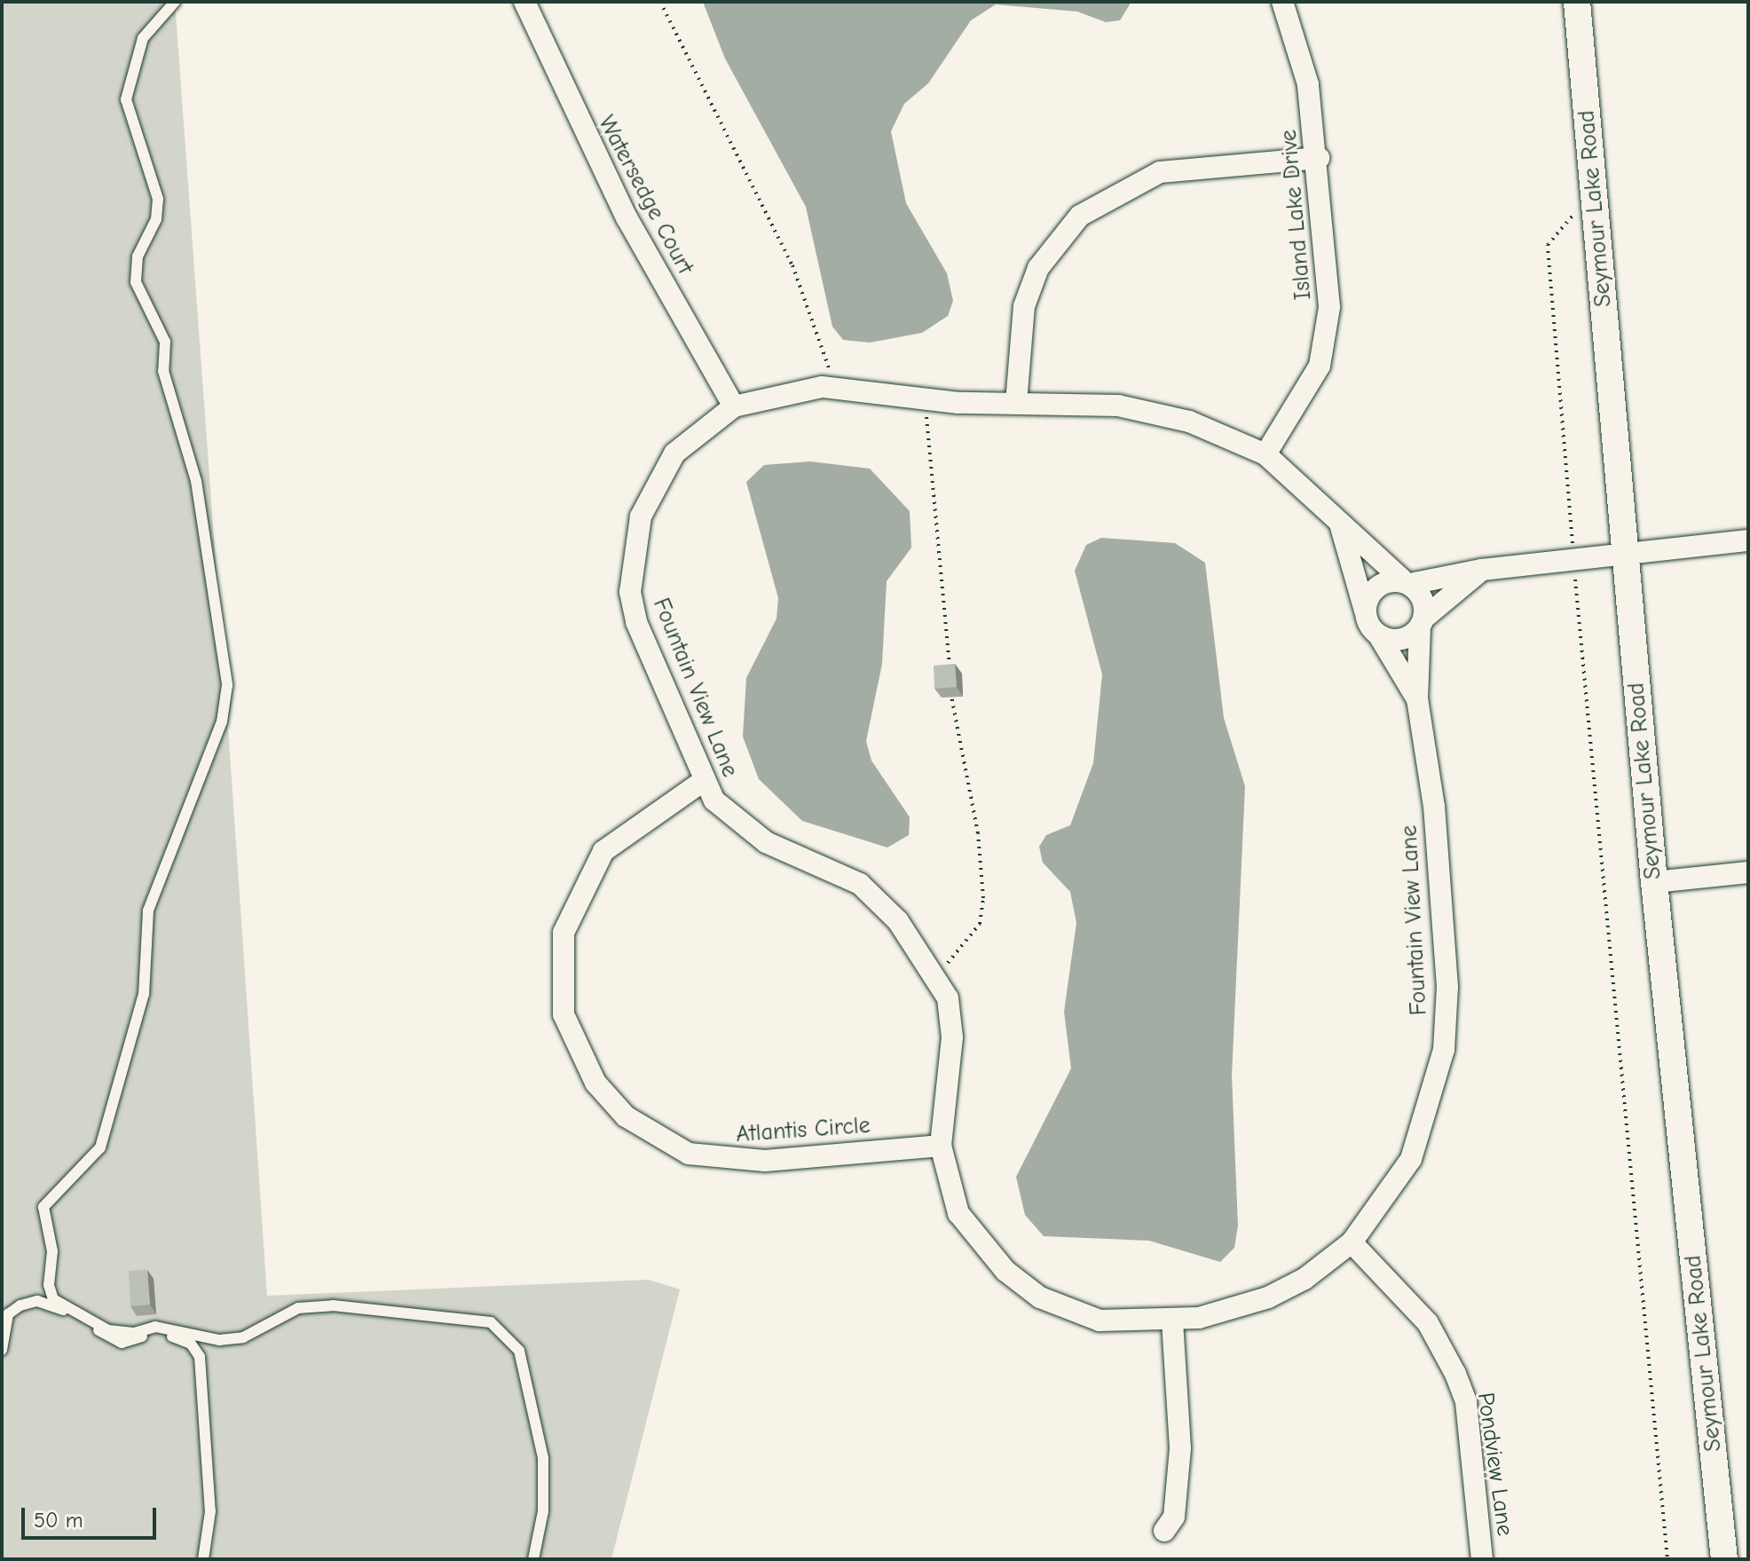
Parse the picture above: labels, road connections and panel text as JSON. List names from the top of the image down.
{
  "streets": {
    "street": [
      "Watersedge Court",
      "Seymour Lake Road",
      "Island Lake Drive",
      "Fountain View Lane",
      "Atlantis Circle",
      "Pondview Lane"
    ]
  },
  "crossings": [
    ["Watersedge Court", "Fountain View Lane"],
    ["Island Lake Drive", "Fountain View Lane"],
    ["Fountain View Lane", "Atlantis Circle"],
    ["Fountain View Lane", "Pondview Lane"]
  ],
  "scale_bar": "50 m"
}
